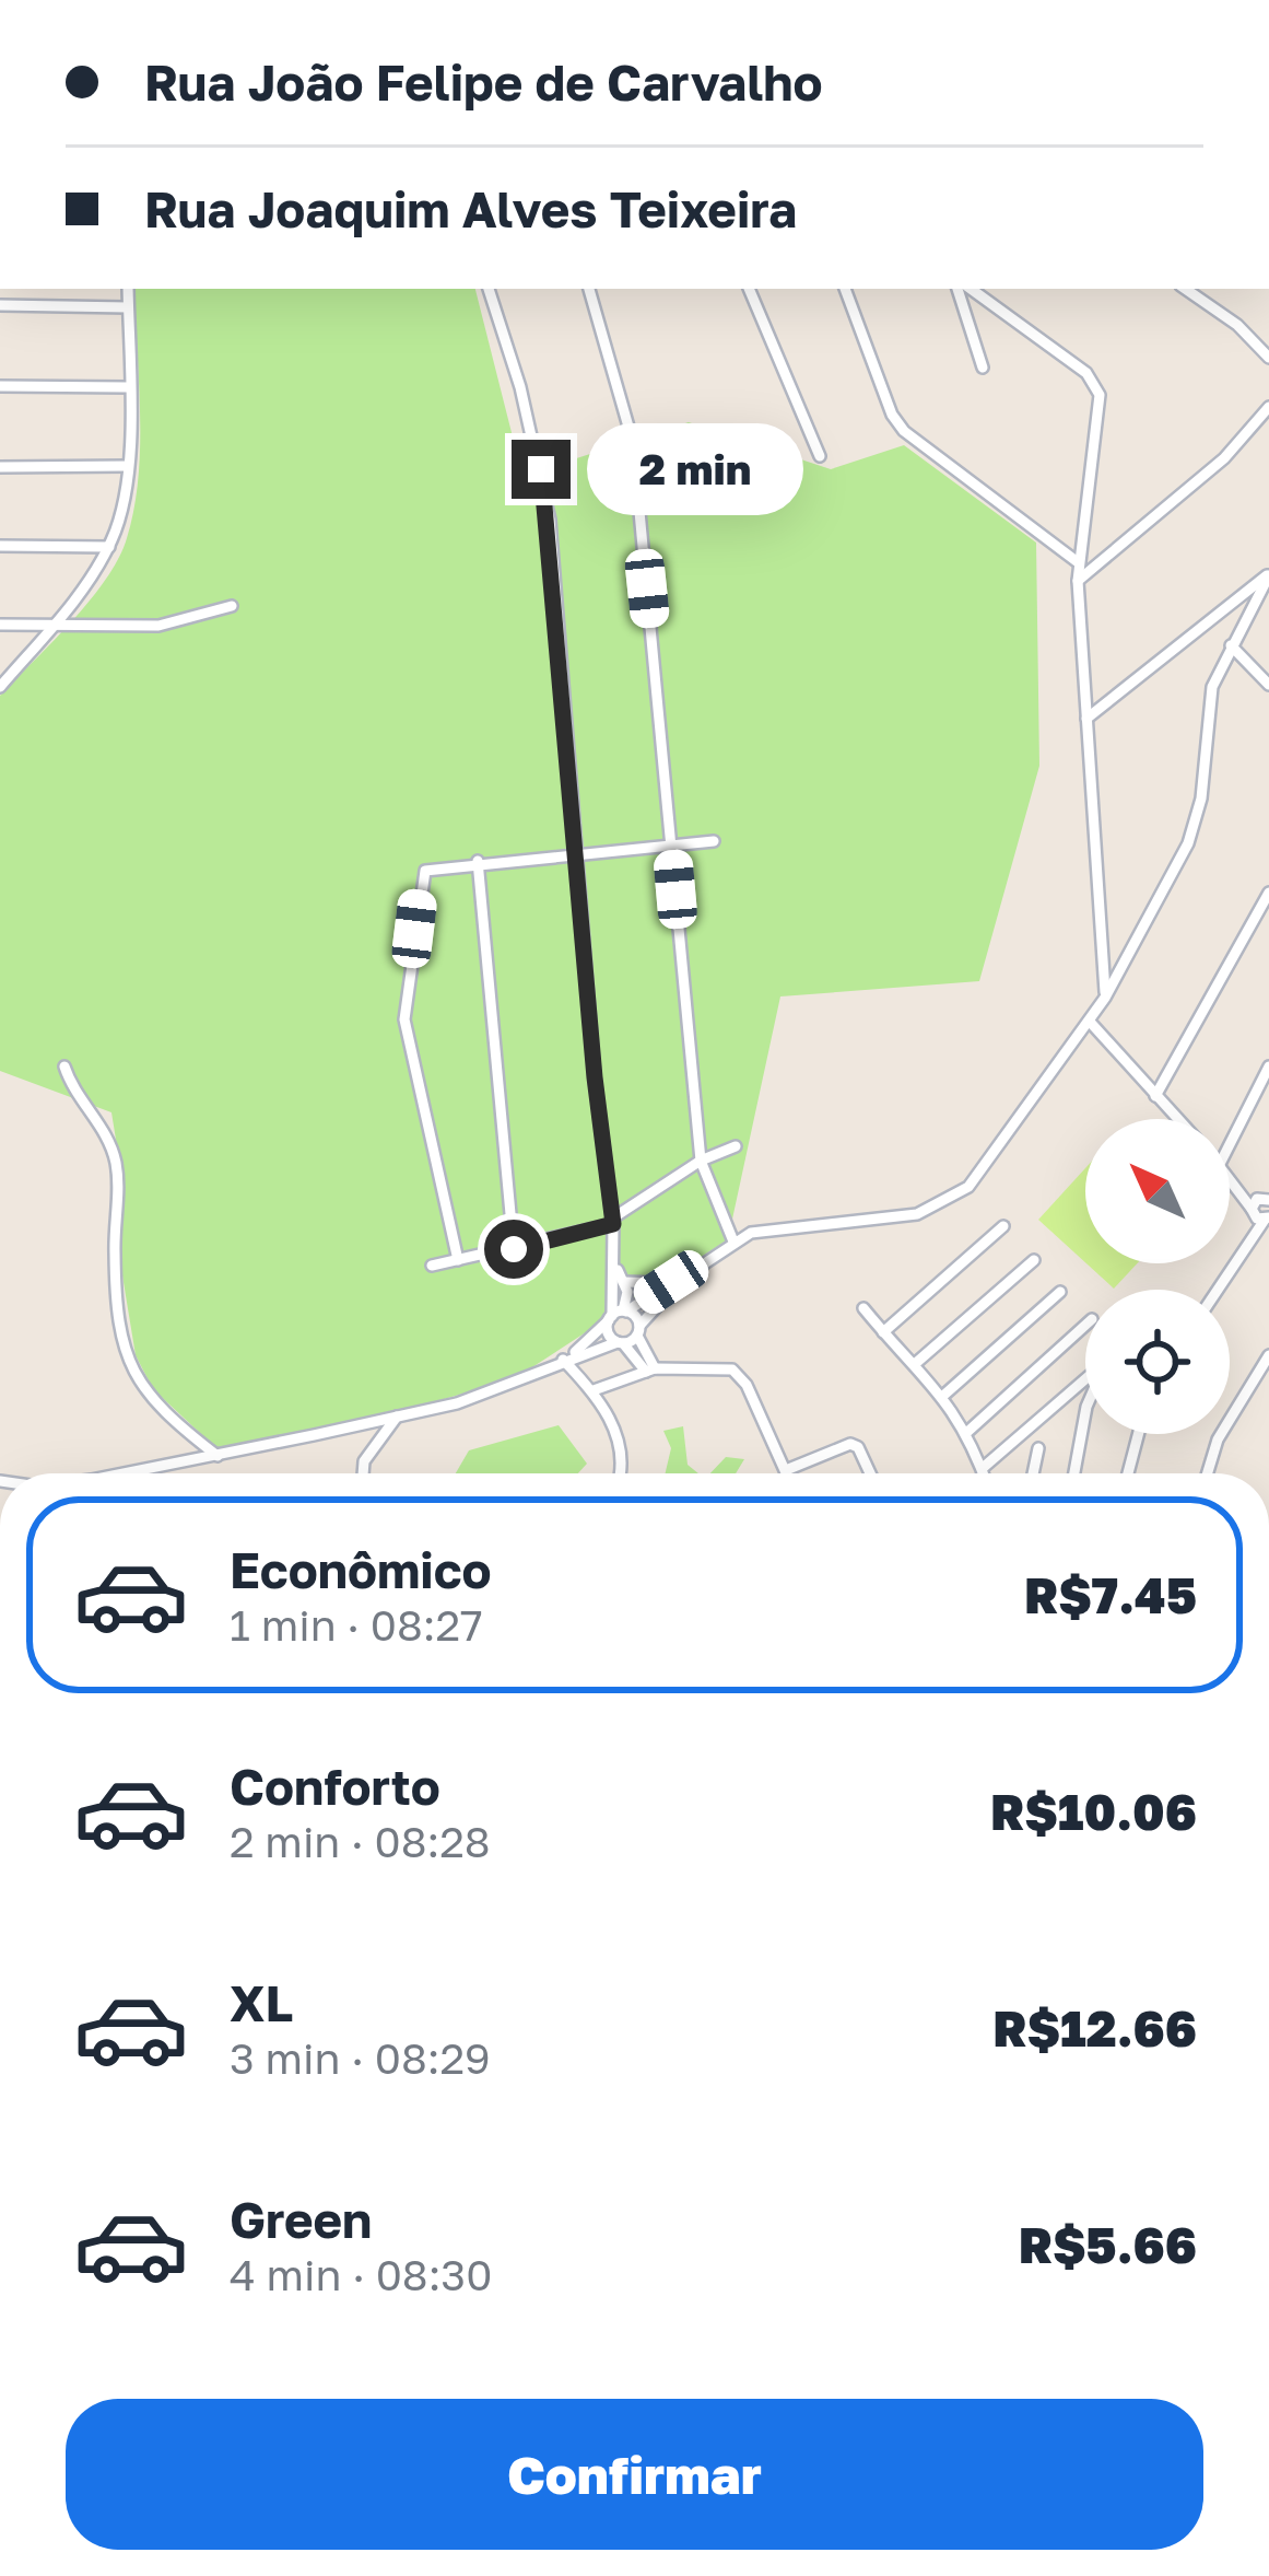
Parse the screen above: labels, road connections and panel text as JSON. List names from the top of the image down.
{
  "north": "top left",
  "page": {
    "banner": ["Rua João Felipe de Carvalho", "Rua Joaquim Alves Teixeira"],
    "bubble": "2 min",
    "list": [
      {
        "name": "Econômico",
        "note": "1 min · 08:27",
        "value": "R$7.45"
      },
      {
        "name": "Conforto",
        "note": "2 min · 08:28",
        "value": "R$10.06"
      },
      {
        "name": "XL",
        "note": "3 min · 08:29",
        "value": "R$12.66"
      },
      {
        "name": "Green",
        "note": "4 min · 08:30",
        "value": "R$5.66"
      }
    ],
    "buttons": "Confirmar"
  }
}
